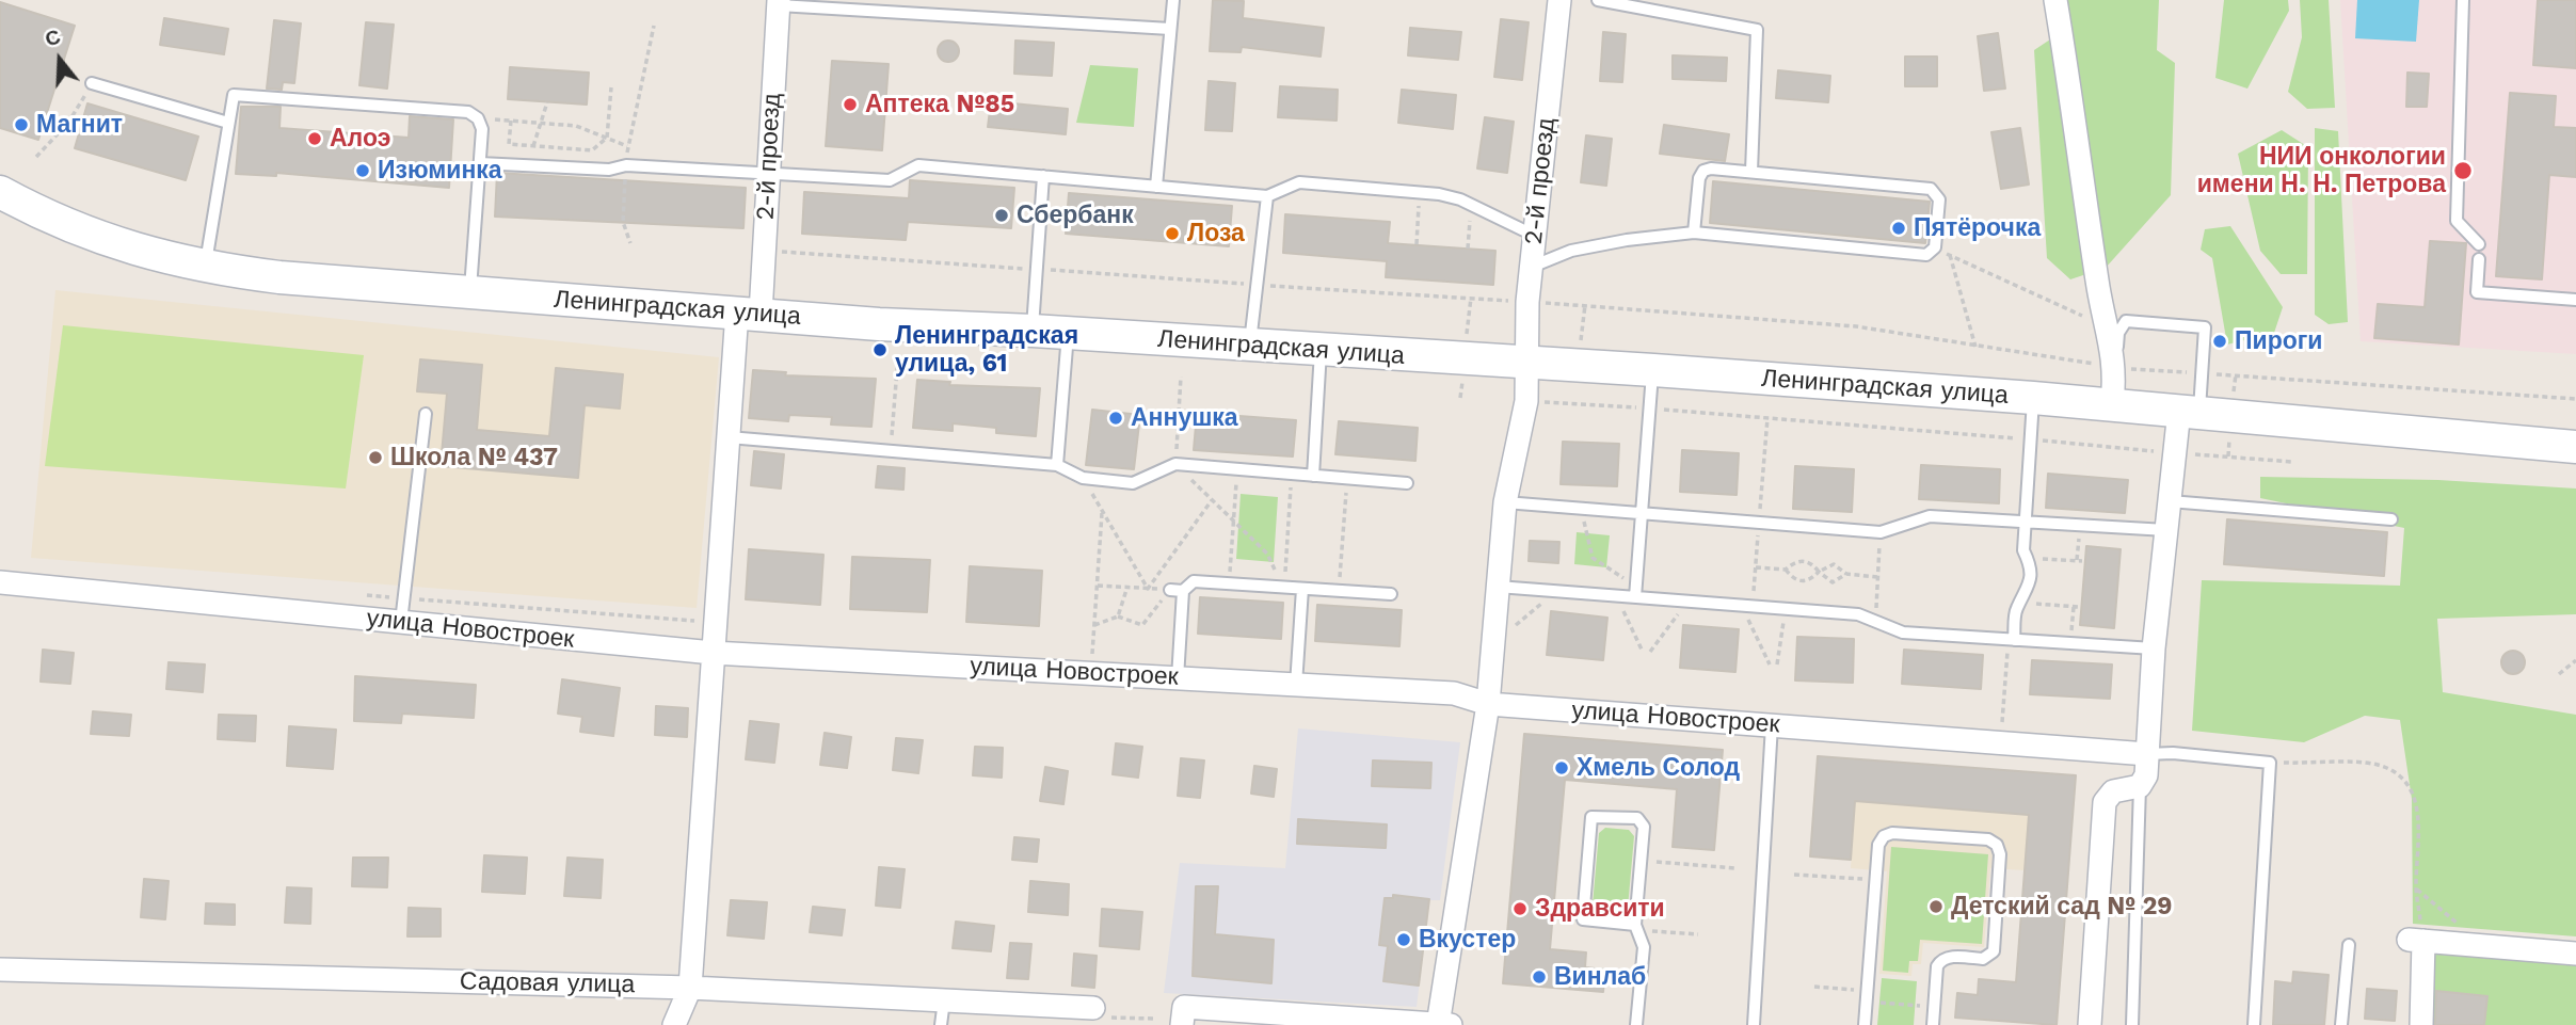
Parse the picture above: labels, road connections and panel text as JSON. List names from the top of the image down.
{
  "streets": {
    "main road": ["Ленинградская улица"],
    "street": ["2-й проезд", "улица Новостроек", "Садовая улица"]
  },
  "crossings": [
    ["2-й проезд", "Ленинградская улица"],
    ["2-й проезд", "улица Новостроек"],
    ["2-й проезд", "Садовая улица"]
  ],
  "places": [
    "Аптека №85",
    "Магнит",
    "Алоэ",
    "Изюминка",
    "НИИ онкологии имени Н. Н. Петрова",
    "Сбербанк",
    "Пятёрочка",
    "Лоза",
    "Пироги",
    "Ленинградская улица, 61",
    "Аннушка",
    "Школа № 437",
    "Хмель Солод",
    "Детский сад № 29",
    "Здравсити",
    "Вкустер",
    "Винлаб"
  ],
  "north": "top"
}
